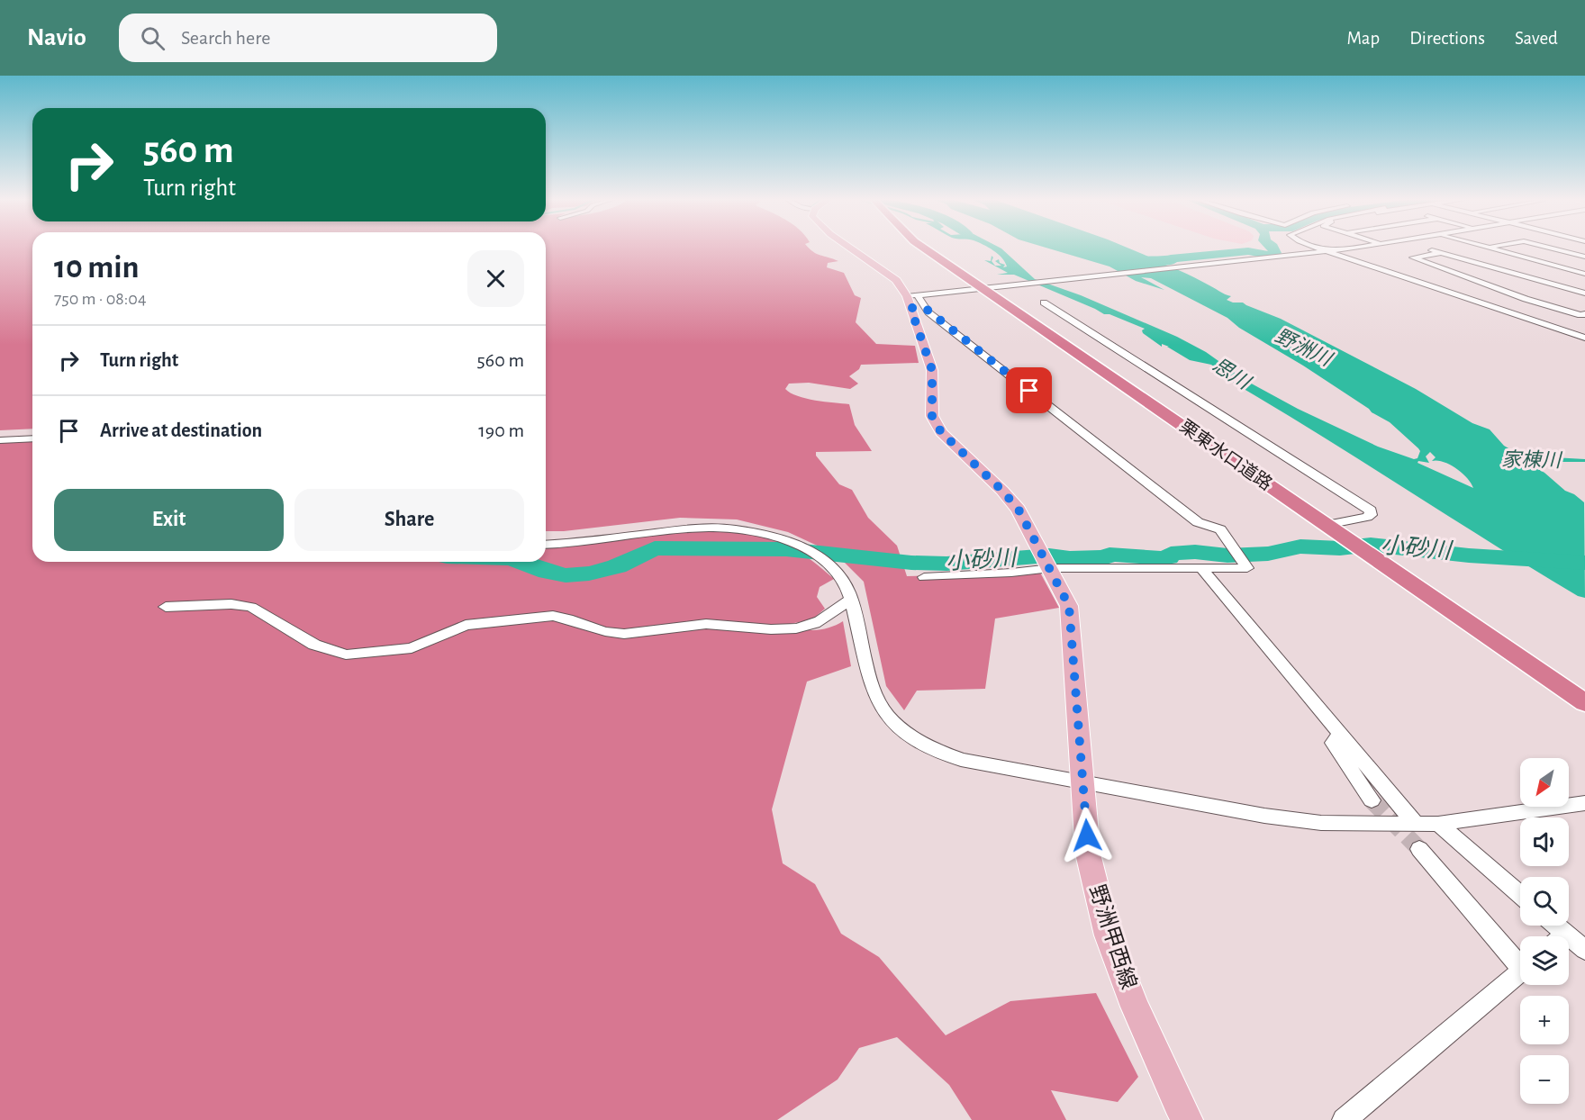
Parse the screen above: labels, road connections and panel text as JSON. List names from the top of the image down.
{
  "streets": {
    "highway": ["栗東水口道路"],
    "main road": ["野洲甲西線"]
  },
  "water": [
    "野洲川",
    "思川",
    "家棟川",
    "小砂川"
  ],
  "north": "bottom left",
  "page": {
    "header": "Navio",
    "search": "Search here",
    "nav": ["Map", "Directions", "Saved"],
    "turn": ["560 m", "Turn right"],
    "heading": ["10 min", "750 m · 08:04"],
    "list": [
      {
        "name": "Turn right",
        "value": "560 m"
      },
      {
        "name": "Arrive at destination",
        "value": "190 m"
      }
    ],
    "buttons": ["Exit", "Share"],
    "map_buttons": ["+", "−"]
  }
}
